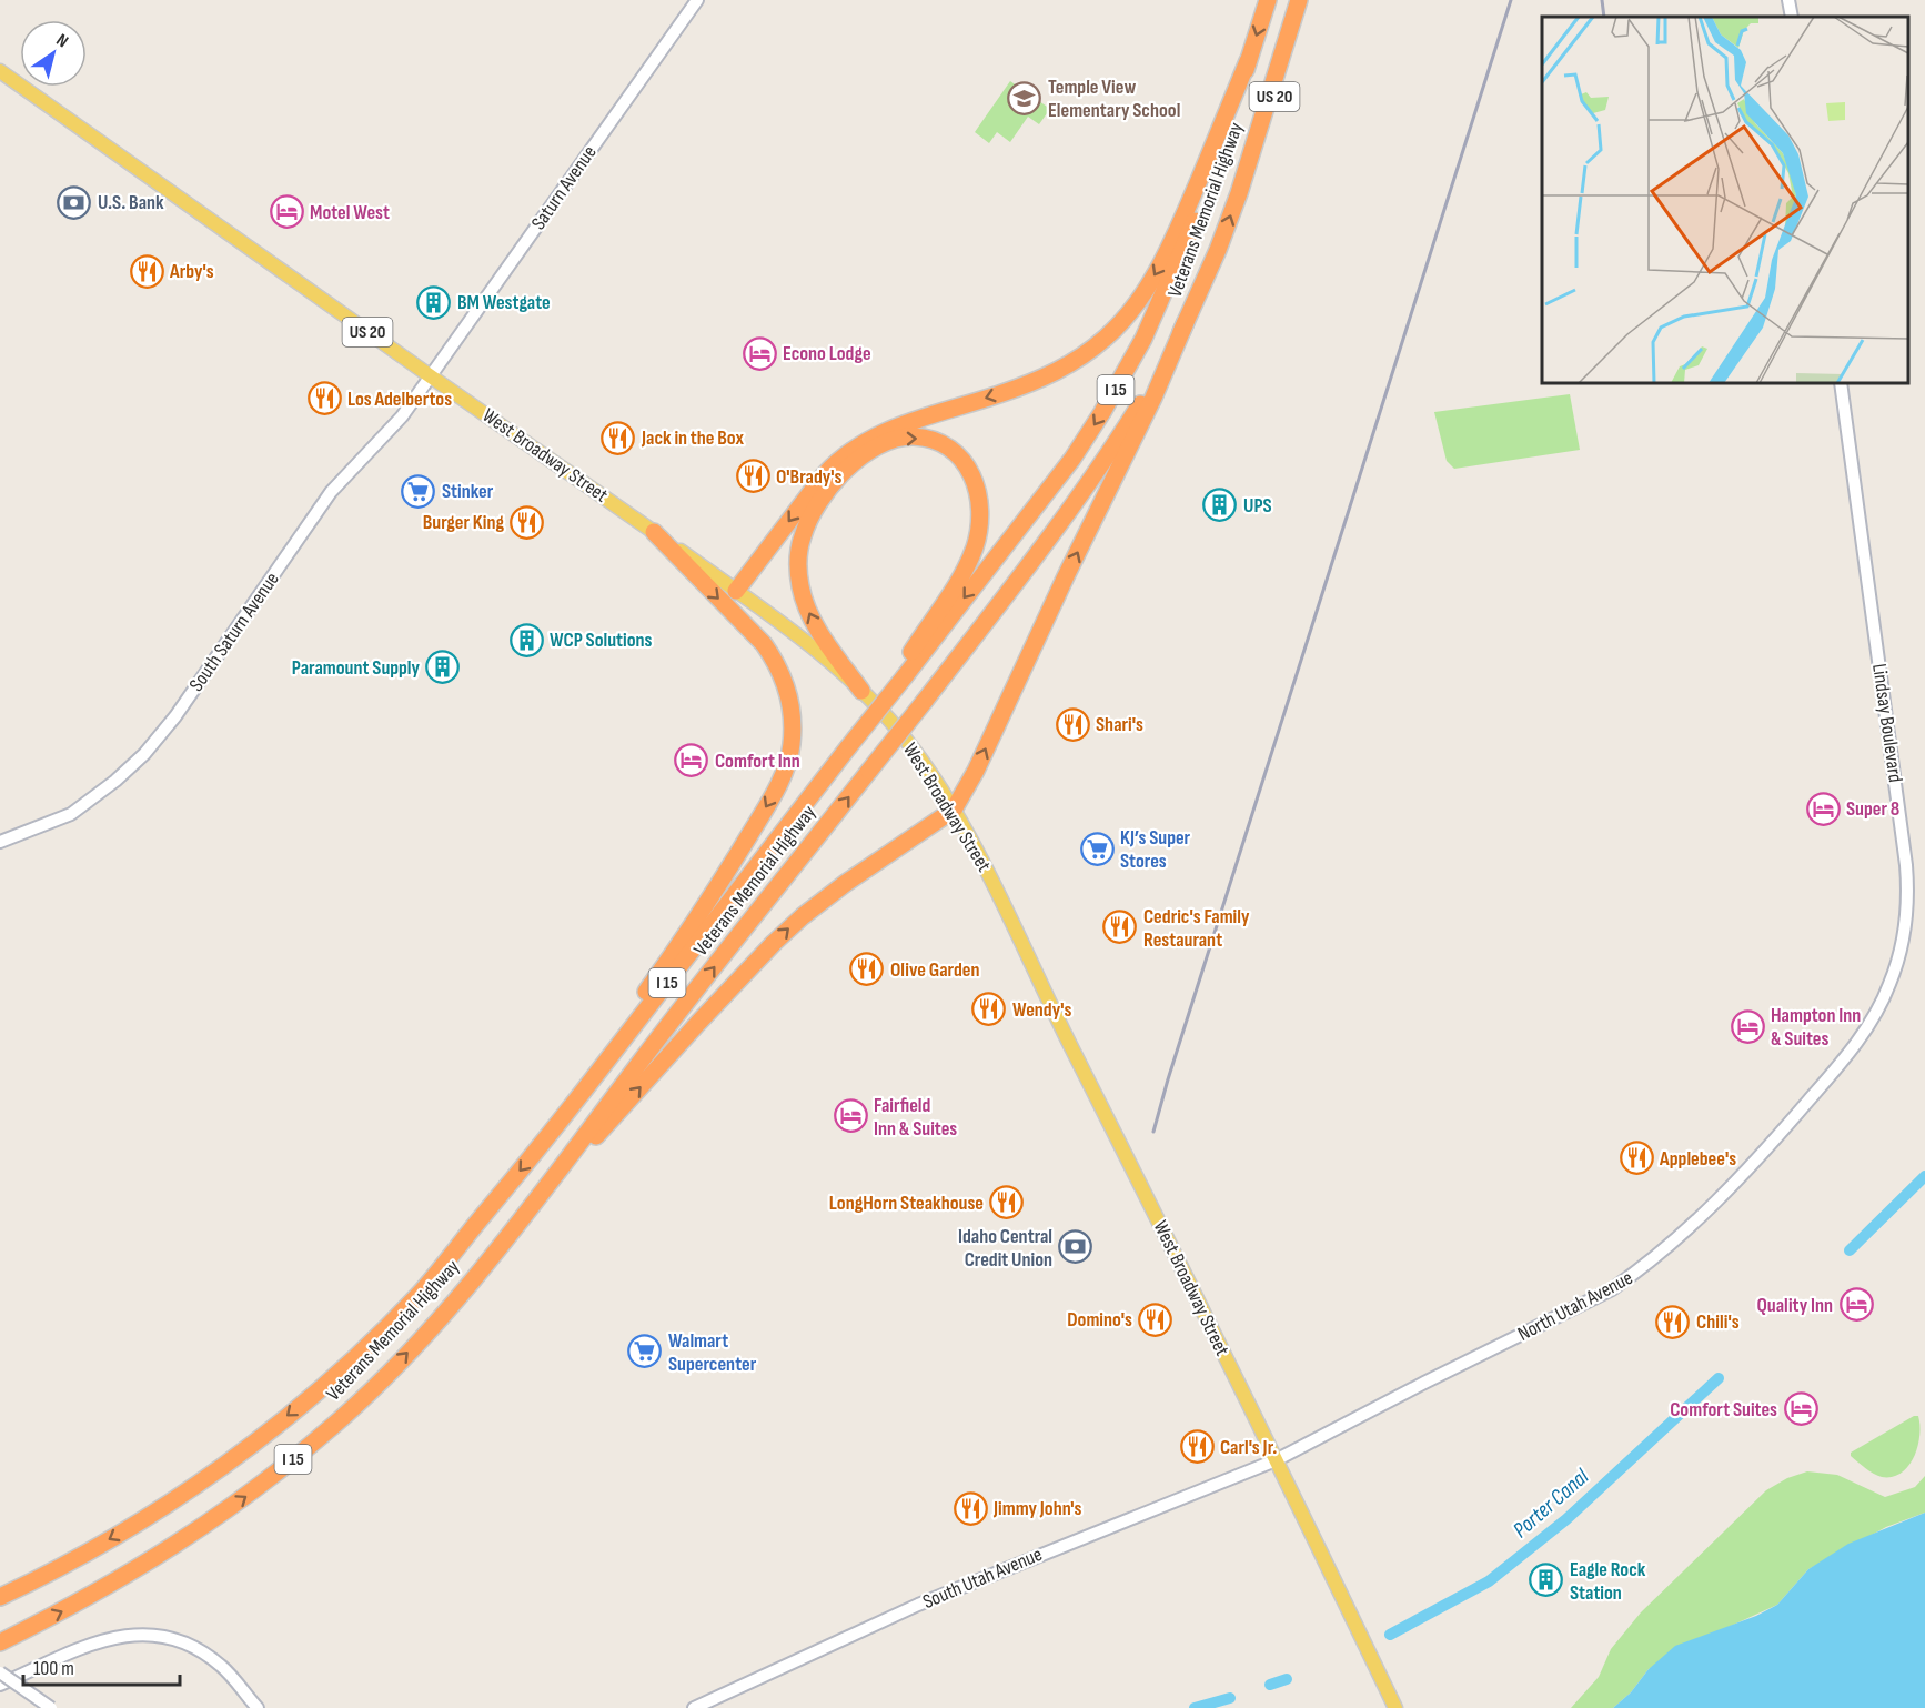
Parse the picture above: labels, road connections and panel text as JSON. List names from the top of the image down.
{
  "streets": {
    "highway": ["US 20", "Veterans Memorial Highway", "I 15"],
    "main road": ["West Broadway Street"],
    "street": [
      "Saturn Avenue",
      "South Saturn Avenue",
      "Lindsay Boulevard",
      "North Utah Avenue",
      "South Utah Avenue"
    ]
  },
  "crossings": [
    ["US 20", "Veterans Memorial Highway"],
    ["Saturn Avenue", "West Broadway Street"],
    ["Saturn Avenue", "South Saturn Avenue"],
    ["West Broadway Street", "South Saturn Avenue"],
    ["West Broadway Street", "North Utah Avenue"],
    ["West Broadway Street", "South Utah Avenue"],
    ["Lindsay Boulevard", "North Utah Avenue"],
    ["North Utah Avenue", "South Utah Avenue"]
  ],
  "water": ["Porter Canal"],
  "places": {
    "school or university": ["Temple View Elementary School"],
    "bank": ["U.S. Bank", "Idaho Central Credit Union"],
    "hotel": [
      "Motel West",
      "Econo Lodge",
      "Comfort Inn",
      "Super 8",
      "Hampton Inn & Suites",
      "Fairfield Inn & Suites",
      "Quality Inn",
      "Comfort Suites"
    ],
    "restaurant": [
      "Arby's",
      "Los Adelbertos",
      "Jack in the Box",
      "O'Brady's",
      "Burger King",
      "Shari's",
      "Cedric's Family Restaurant",
      "Olive Garden",
      "Wendy's",
      "Applebee's",
      "LongHorn Steakhouse",
      "Domino's",
      "Chili's",
      "Carl's Jr.",
      "Jimmy John's"
    ],
    "building": [
      "BM Westgate",
      "UPS",
      "WCP Solutions",
      "Paramount Supply",
      "Eagle Rock Station"
    ],
    "supermarket": ["Stinker", "KJ’s Super Stores", "Walmart Supercenter"]
  },
  "scale_bar": "100 m",
  "north": "top right"
}
